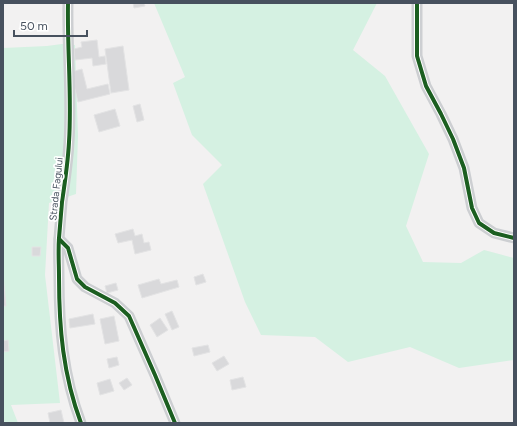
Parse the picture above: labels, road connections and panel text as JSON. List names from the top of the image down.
{
  "streets": {
    "street": ["Strada Fagului"]
  },
  "scale_bar": "50 m"
}
